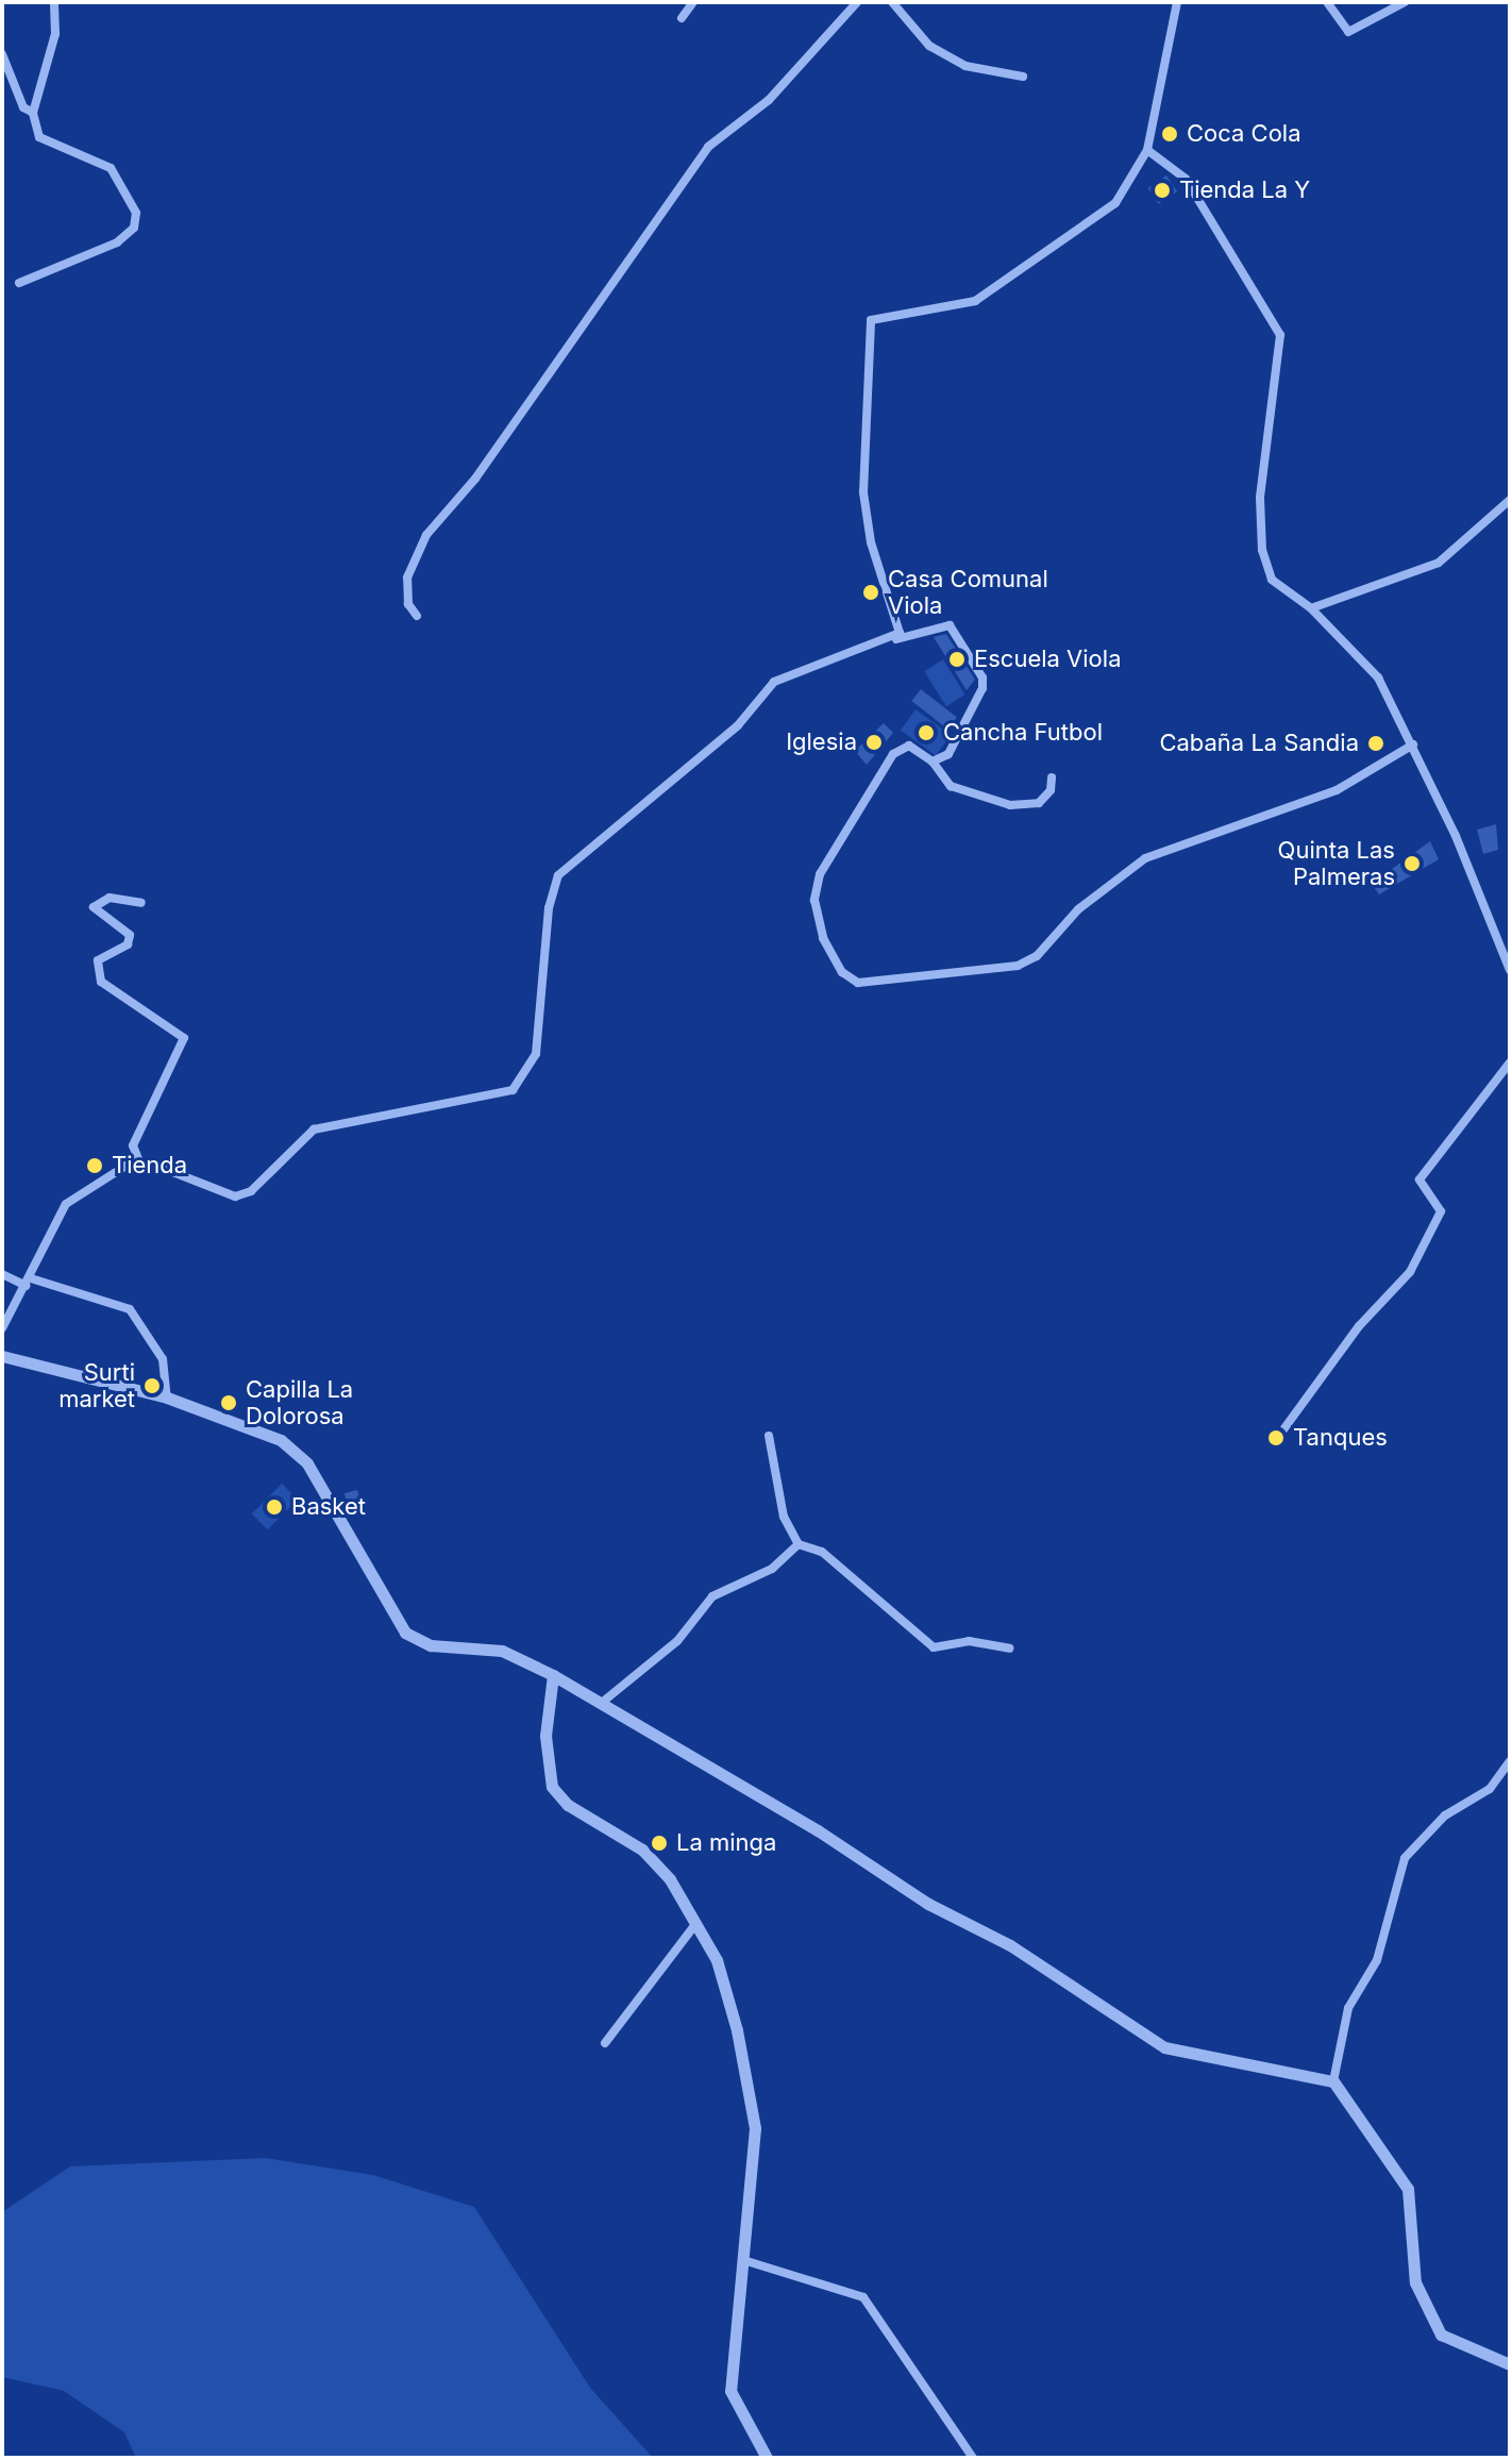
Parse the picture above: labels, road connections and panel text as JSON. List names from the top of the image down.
{
  "places": [
    "Coca Cola",
    "Tienda La Y",
    "Casa Comunal Viola",
    "Escuela Viola",
    "Cancha Futbol",
    "Iglesia",
    "Cabaña La Sandia",
    "Quinta Las Palmeras",
    "Tienda",
    "Surti market",
    "Capilla La Dolorosa",
    "Tanques",
    "Basket",
    "La minga"
  ]
}
